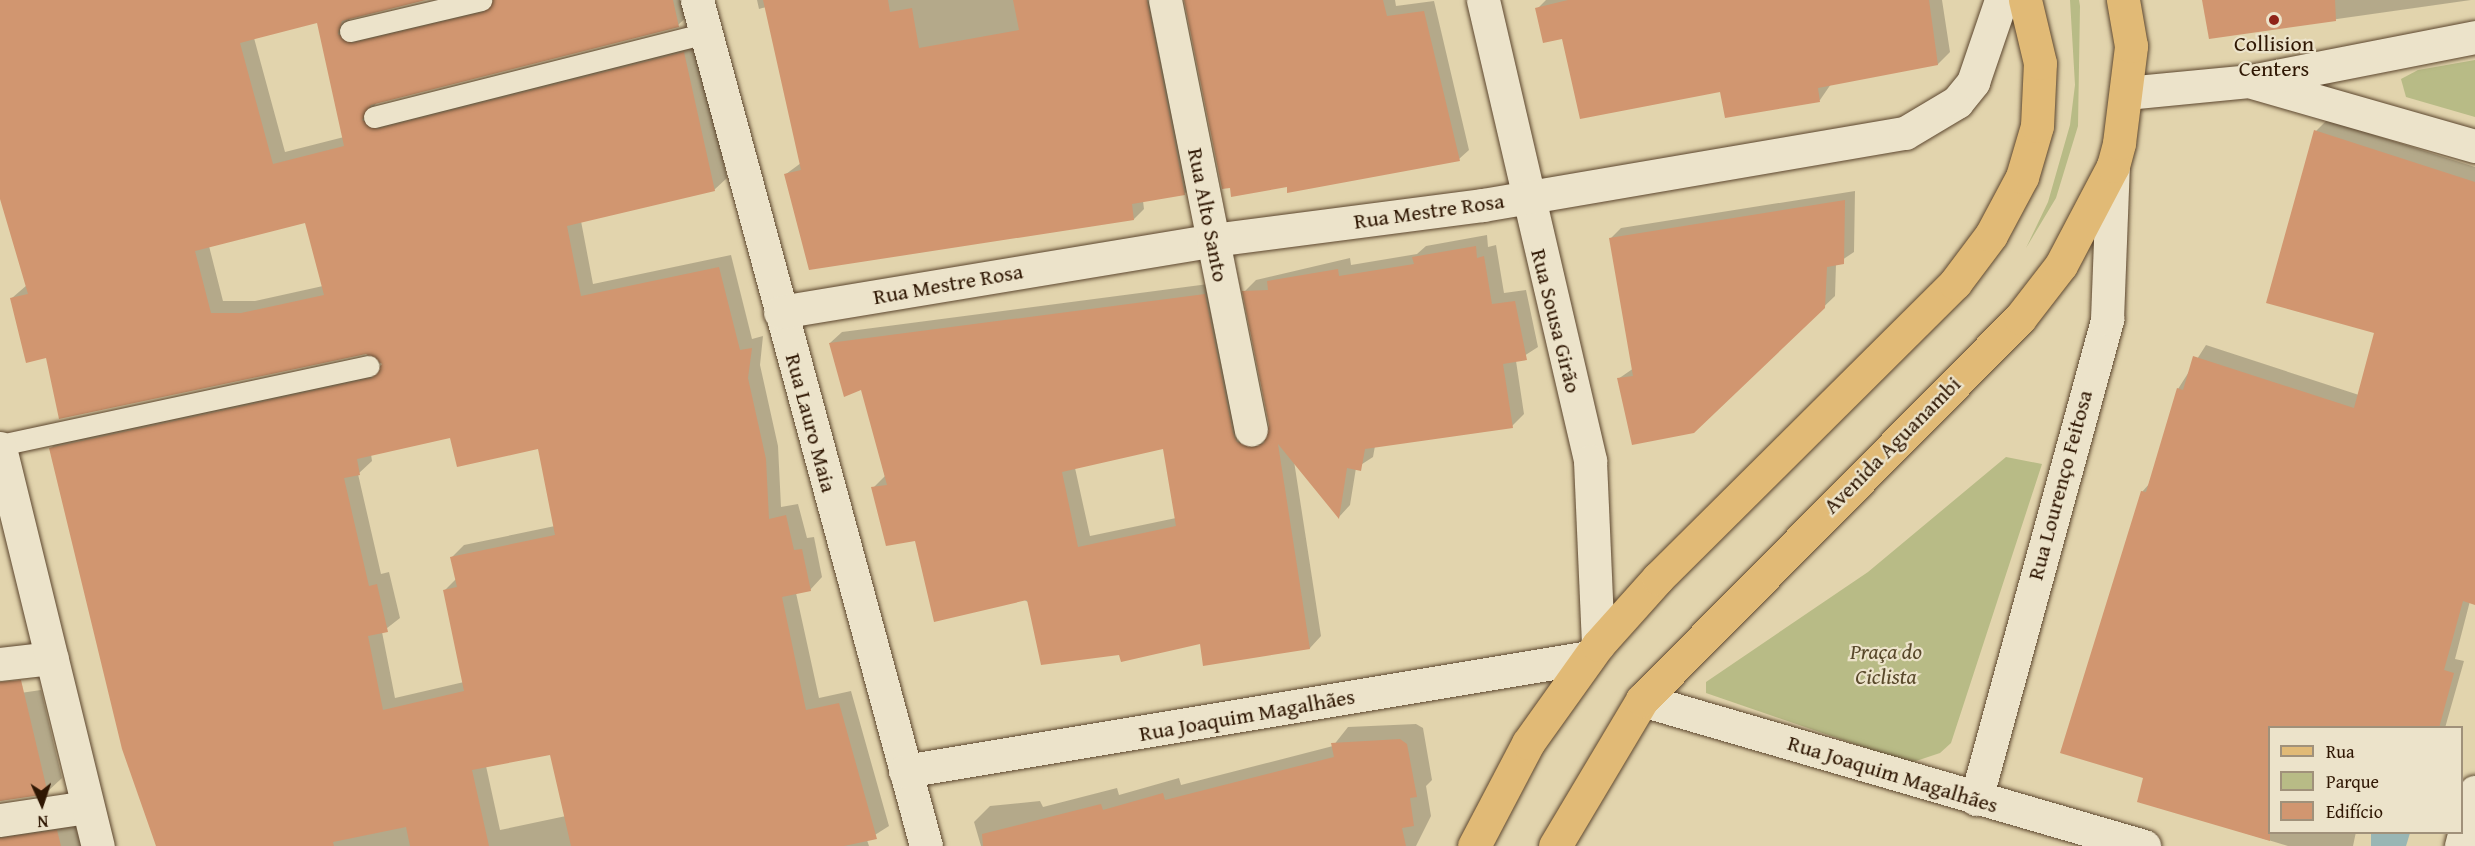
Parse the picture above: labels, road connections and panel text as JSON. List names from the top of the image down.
{
  "streets": {
    "main road": ["Avenida Aguanambi"],
    "street": [
      "Rua Mestre Rosa",
      "Rua Alto Santo",
      "Rua Sousa Girão",
      "Rua Lauro Maia",
      "Rua Lourenço Feitosa",
      "Rua Joaquim Magalhães"
    ]
  },
  "crossings": [
    ["Rua Mestre Rosa", "Rua Alto Santo"],
    ["Rua Mestre Rosa", "Rua Sousa Girão"],
    ["Rua Mestre Rosa", "Rua Lauro Maia"],
    ["Rua Sousa Girão", "Rua Joaquim Magalhães"],
    ["Rua Lauro Maia", "Rua Joaquim Magalhães"],
    ["Avenida Aguanambi", "Rua Lourenço Feitosa"],
    ["Avenida Aguanambi", "Rua Joaquim Magalhães"],
    ["Rua Lourenço Feitosa", "Rua Joaquim Magalhães"]
  ],
  "parks": ["Praça do Ciclista"],
  "places": ["Collision Centers"],
  "legend": ["Rua", "Parque", "Edifício"],
  "north": "bottom"
}
